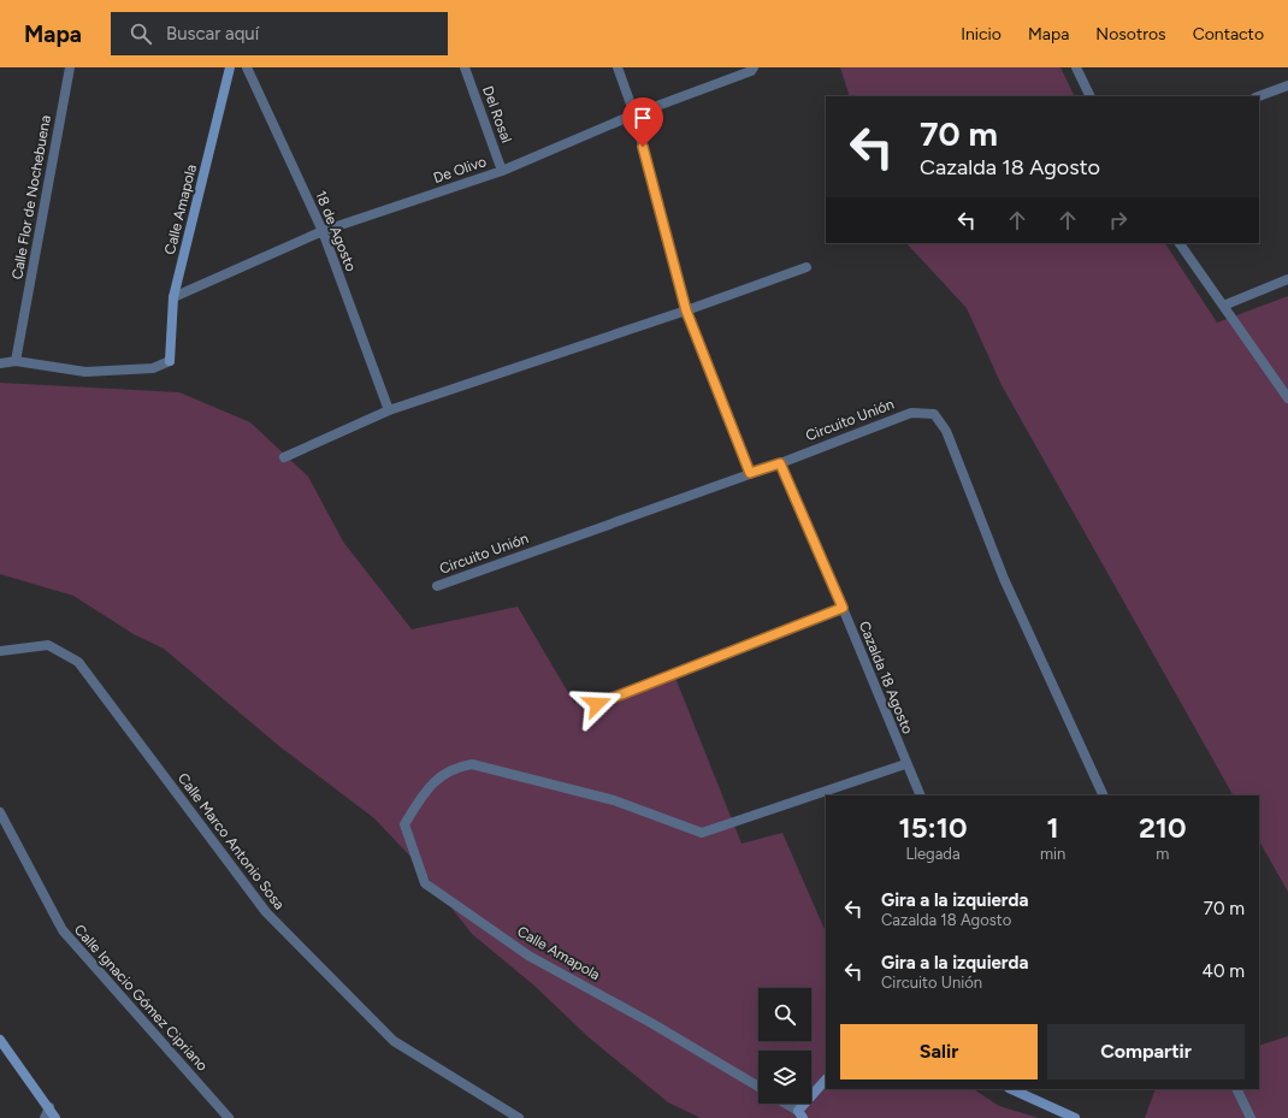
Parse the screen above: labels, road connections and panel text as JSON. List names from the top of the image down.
{
  "streets": {
    "street": [
      "Del Rosal",
      "De Olivo",
      "Calle Flor de Nochebuena",
      "Calle Amapola",
      "18 de Agosto",
      "Circuito Unión",
      "Cazalda 18 Agosto",
      "Calle Marco Antonio Sosa",
      "Calle Ignacio Gómez Cipriano"
    ]
  },
  "crossings": [
    ["Del Rosal", "De Olivo"],
    ["De Olivo", "Calle Amapola"],
    ["De Olivo", "18 de Agosto"],
    ["Calle Flor de Nochebuena", "Calle Amapola"],
    ["Calle Amapola", "Cazalda 18 Agosto"],
    ["Circuito Unión", "Cazalda 18 Agosto"]
  ],
  "page": {
    "header": "Mapa",
    "search": "Buscar aquí",
    "nav": [
      "Inicio",
      "Mapa",
      "Nosotros",
      "Contacto"
    ],
    "turn": ["70 m", "Cazalda 18 Agosto"],
    "eta": [
      "15:10",
      "Llegada",
      "1",
      "min",
      "210",
      "m"
    ],
    "list": [
      {
        "name": "Gira a la izquierda",
        "note": "Cazalda 18 Agosto",
        "value": "70 m"
      },
      {
        "name": "Gira a la izquierda",
        "note": "Circuito Unión",
        "value": "40 m"
      }
    ],
    "buttons": ["Salir", "Compartir"]
  }
}
